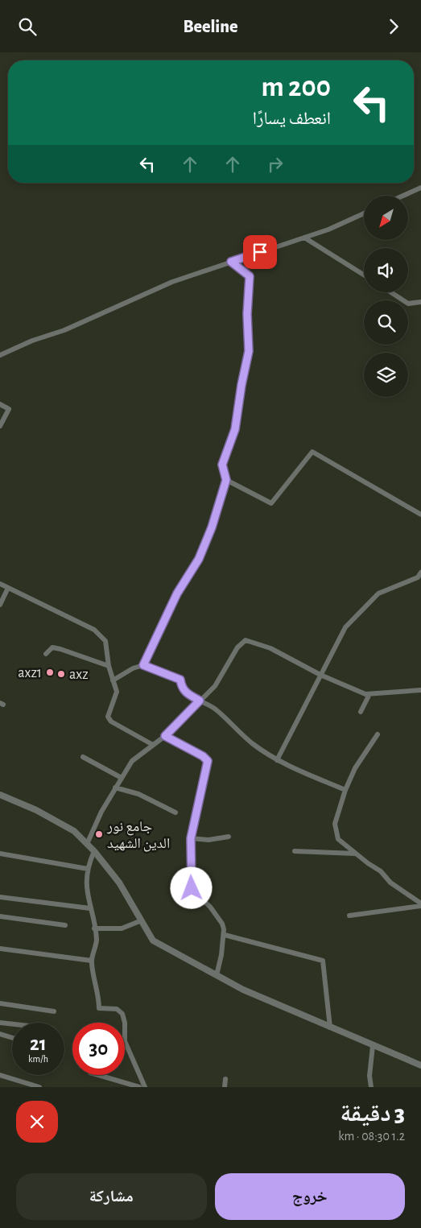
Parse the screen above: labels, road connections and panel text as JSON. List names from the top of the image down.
{
  "places": ["axz1", "axz", "جامع نور الدين الشهيد"],
  "north": "bottom left",
  "page": {
    "header": "Beeline",
    "turn": ["200 m", "انعطف يسارًا"],
    "speed": "21 km/h",
    "limit": "30",
    "heading": ["3 دقيقة", "1.2 km · 08:30"],
    "buttons": ["خروج", "مشاركة"]
  }
}
